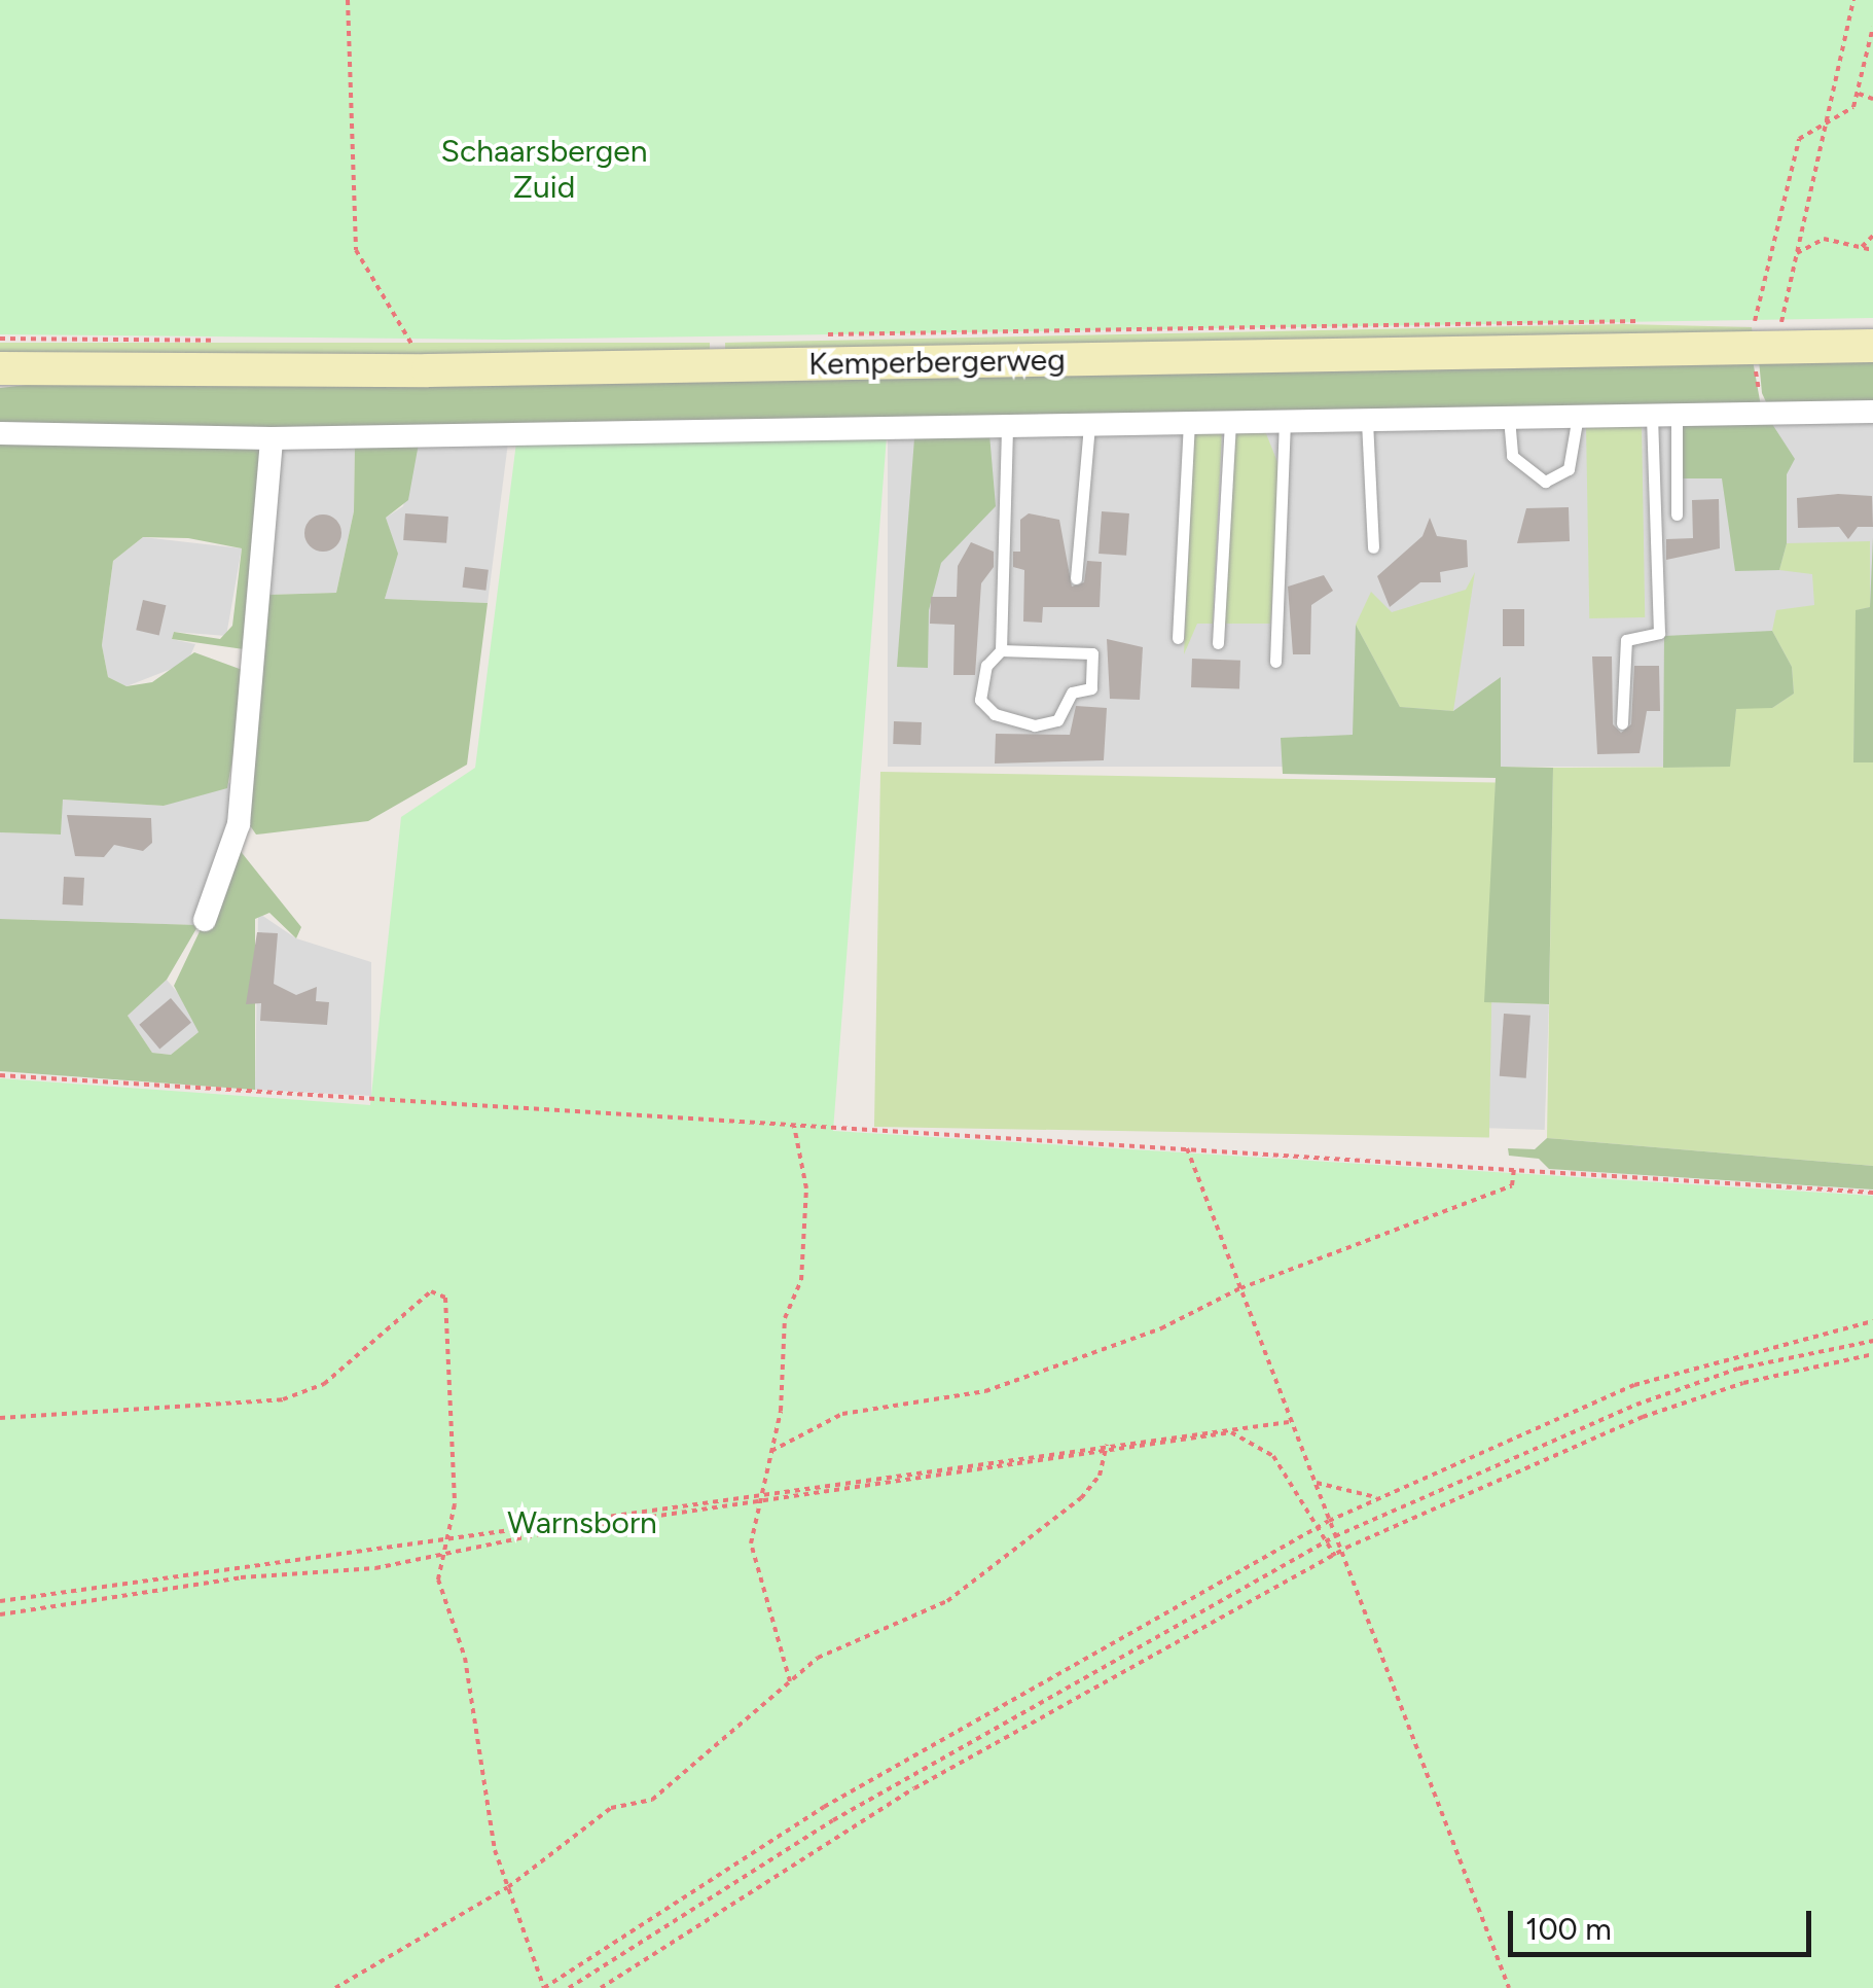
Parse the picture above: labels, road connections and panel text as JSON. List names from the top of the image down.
{
  "streets": {
    "main road": ["Kemperbergerweg"]
  },
  "parks": ["Schaarsbergen Zuid", "Warnsborn"],
  "scale_bar": "100 m"
}
